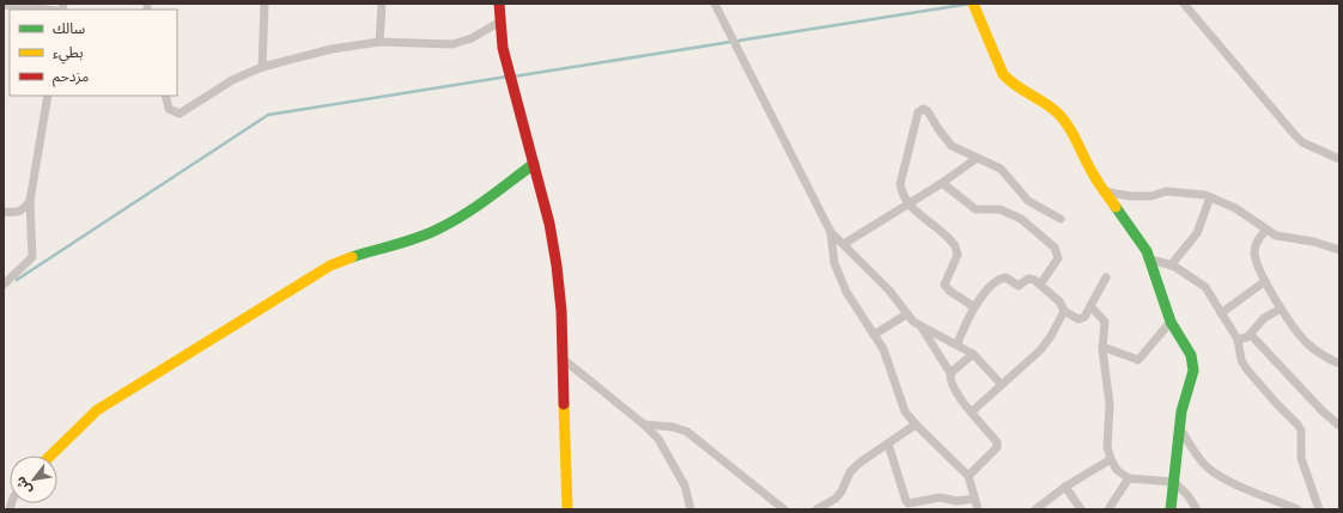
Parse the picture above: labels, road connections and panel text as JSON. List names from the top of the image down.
{
  "legend": ["سالك", "بطيء", "مزدحم"],
  "north": "bottom left"
}
